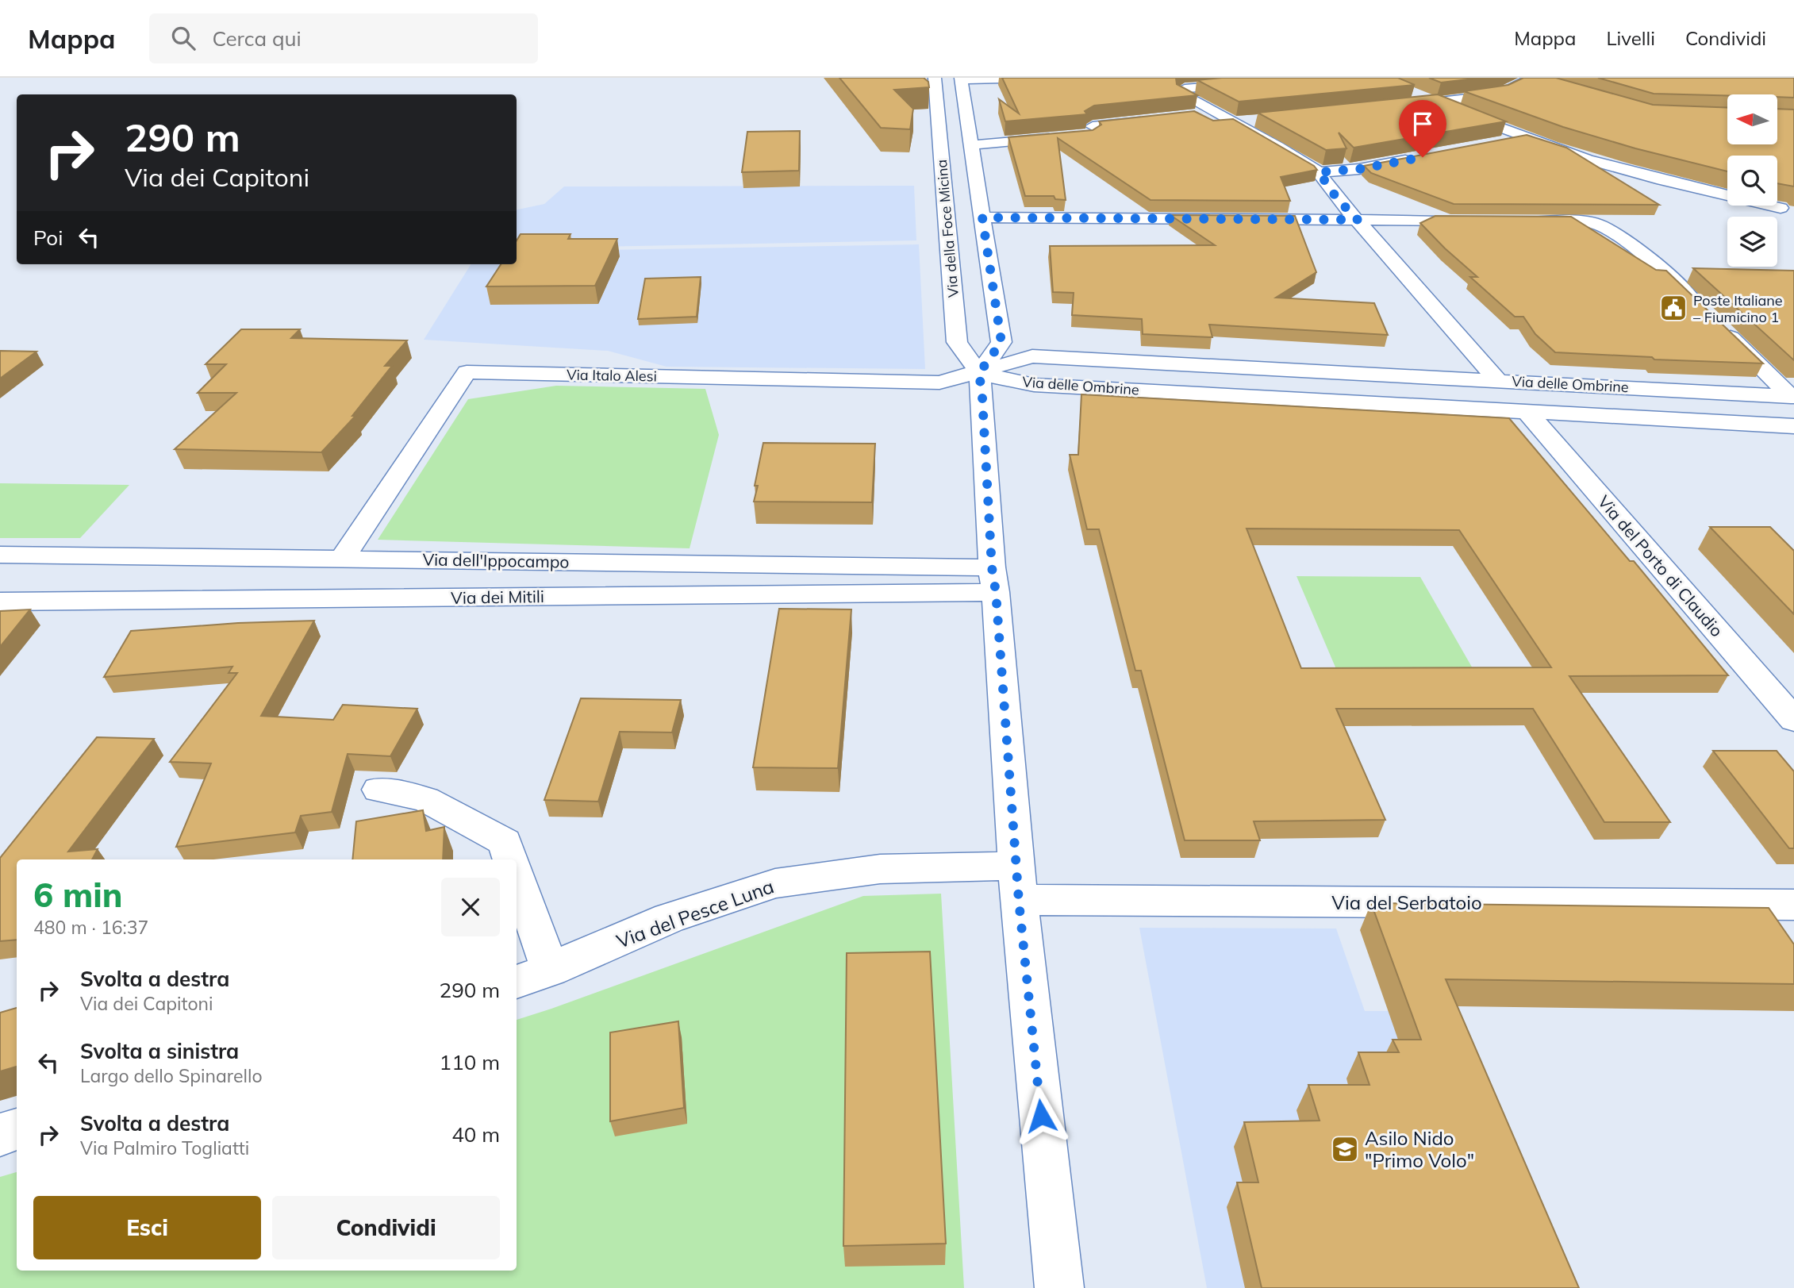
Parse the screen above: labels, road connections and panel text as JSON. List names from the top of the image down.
{
  "streets": {
    "street": [
      "Via della Foce Micina",
      "Via Italo Alesi",
      "Via delle Ombrine",
      "Via dell'Ippocampo",
      "Via del Porto di Claudio",
      "Via dei Mitili",
      "Via del Serbatoio",
      "Via del Pesce Luna"
    ]
  },
  "crossings": [
    ["Via della Foce Micina", "Via Italo Alesi"],
    ["Via della Foce Micina", "Via delle Ombrine"],
    ["Via della Foce Micina", "Via dell'Ippocampo"],
    ["Via della Foce Micina", "Via dei Mitili"],
    ["Via della Foce Micina", "Via del Serbatoio"],
    ["Via della Foce Micina", "Via del Pesce Luna"],
    ["Via Italo Alesi", "Via delle Ombrine"],
    ["Via Italo Alesi", "Via dell'Ippocampo"],
    ["Via delle Ombrine", "Via del Porto di Claudio"],
    ["Via dell'Ippocampo", "Via dei Mitili"],
    ["Via del Serbatoio", "Via del Pesce Luna"]
  ],
  "places": {
    "public building": ["Poste Italiane – Fiumicino 1"],
    "school or university": ["Asilo Nido \"Primo Volo\""]
  },
  "north": "left",
  "page": {
    "header": "Mappa",
    "search": "Cerca qui",
    "nav": ["Mappa", "Livelli", "Condividi"],
    "turn": ["290 m", "Via dei Capitoni"],
    "then": "Poi",
    "heading": ["6 min", "480 m · 16:37"],
    "list": [
      {
        "name": "Svolta a destra",
        "note": "Via dei Capitoni",
        "value": "290 m"
      },
      {
        "name": "Svolta a sinistra",
        "note": "Largo dello Spinarello",
        "value": "110 m"
      },
      {
        "name": "Svolta a destra",
        "note": "Via Palmiro Togliatti",
        "value": "40 m"
      }
    ],
    "buttons": ["Esci", "Condividi"]
  }
}
